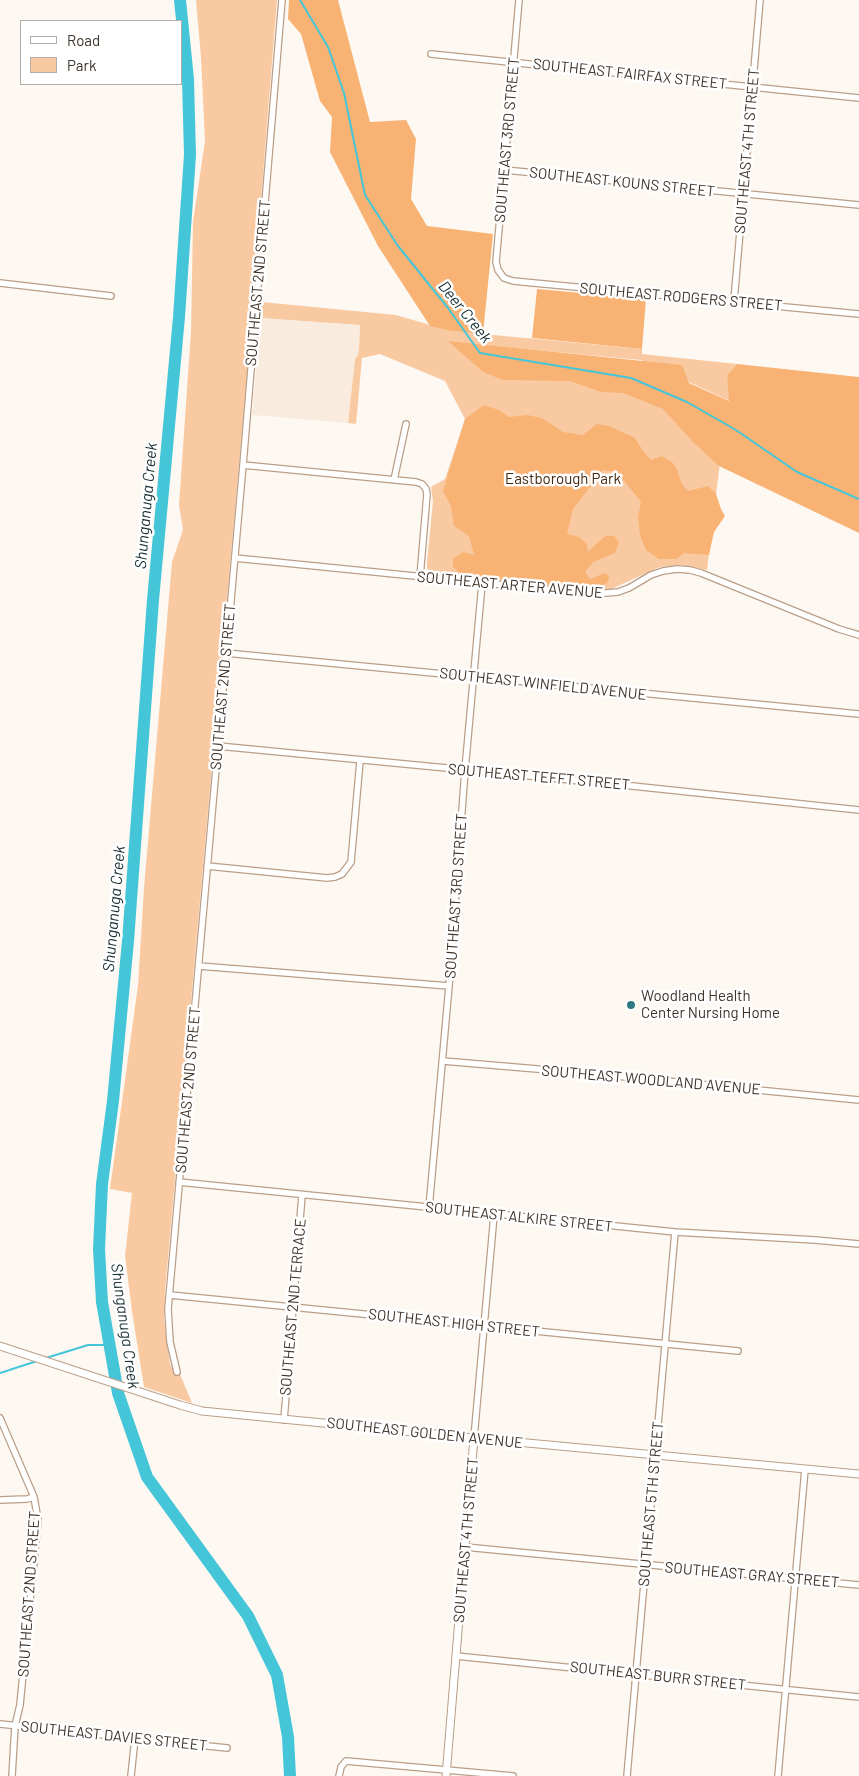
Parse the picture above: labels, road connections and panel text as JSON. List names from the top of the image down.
{
  "streets": {
    "street": [
      "SOUTHEAST FAIRFAX STREET",
      "SOUTHEAST 3RD STREET",
      "SOUTHEAST 4TH STREET",
      "SOUTHEAST KOUNS STREET",
      "SOUTHEAST 2ND STREET",
      "SOUTHEAST RODGERS STREET",
      "SOUTHEAST ARTER AVENUE",
      "SOUTHEAST WINFIELD AVENUE",
      "SOUTHEAST TEFFT STREET",
      "SOUTHEAST WOODLAND AVENUE",
      "SOUTHEAST ALKIRE STREET",
      "SOUTHEAST 2ND TERRACE",
      "SOUTHEAST HIGH STREET",
      "SOUTHEAST GOLDEN AVENUE",
      "SOUTHEAST 5TH STREET",
      "SOUTHEAST GRAY STREET",
      "SOUTHEAST BURR STREET",
      "SOUTHEAST DAVIES STREET"
    ]
  },
  "crossings": [
    ["SOUTHEAST FAIRFAX STREET", "SOUTHEAST 3RD STREET"],
    ["SOUTHEAST FAIRFAX STREET", "SOUTHEAST 4TH STREET"],
    ["SOUTHEAST 3RD STREET", "SOUTHEAST KOUNS STREET"],
    ["SOUTHEAST 3RD STREET", "SOUTHEAST RODGERS STREET"],
    ["SOUTHEAST 3RD STREET", "SOUTHEAST ARTER AVENUE"],
    ["SOUTHEAST 3RD STREET", "SOUTHEAST WINFIELD AVENUE"],
    ["SOUTHEAST 3RD STREET", "SOUTHEAST TEFFT STREET"],
    ["SOUTHEAST 3RD STREET", "SOUTHEAST WOODLAND AVENUE"],
    ["SOUTHEAST 3RD STREET", "SOUTHEAST ALKIRE STREET"],
    ["SOUTHEAST 4TH STREET", "SOUTHEAST KOUNS STREET"],
    ["SOUTHEAST 4TH STREET", "SOUTHEAST RODGERS STREET"],
    ["SOUTHEAST 4TH STREET", "SOUTHEAST ALKIRE STREET"],
    ["SOUTHEAST 4TH STREET", "SOUTHEAST HIGH STREET"],
    ["SOUTHEAST 4TH STREET", "SOUTHEAST GOLDEN AVENUE"],
    ["SOUTHEAST 4TH STREET", "SOUTHEAST GRAY STREET"],
    ["SOUTHEAST 4TH STREET", "SOUTHEAST BURR STREET"],
    ["SOUTHEAST 2ND STREET", "SOUTHEAST ARTER AVENUE"],
    ["SOUTHEAST 2ND STREET", "SOUTHEAST WINFIELD AVENUE"],
    ["SOUTHEAST 2ND STREET", "SOUTHEAST TEFFT STREET"],
    ["SOUTHEAST 2ND STREET", "SOUTHEAST ALKIRE STREET"],
    ["SOUTHEAST 2ND STREET", "SOUTHEAST HIGH STREET"],
    ["SOUTHEAST 2ND STREET", "SOUTHEAST DAVIES STREET"],
    ["SOUTHEAST ALKIRE STREET", "SOUTHEAST 2ND TERRACE"],
    ["SOUTHEAST ALKIRE STREET", "SOUTHEAST 5TH STREET"],
    ["SOUTHEAST 2ND TERRACE", "SOUTHEAST HIGH STREET"],
    ["SOUTHEAST 2ND TERRACE", "SOUTHEAST GOLDEN AVENUE"],
    ["SOUTHEAST HIGH STREET", "SOUTHEAST 5TH STREET"],
    ["SOUTHEAST GOLDEN AVENUE", "SOUTHEAST 5TH STREET"],
    ["SOUTHEAST 5TH STREET", "SOUTHEAST GRAY STREET"],
    ["SOUTHEAST 5TH STREET", "SOUTHEAST BURR STREET"]
  ],
  "water": ["Deer Creek", "Shunganuga Creek"],
  "parks": ["Eastborough Park"],
  "places": ["Woodland Health Center Nursing Home"],
  "legend": ["Road", "Park"]
}
